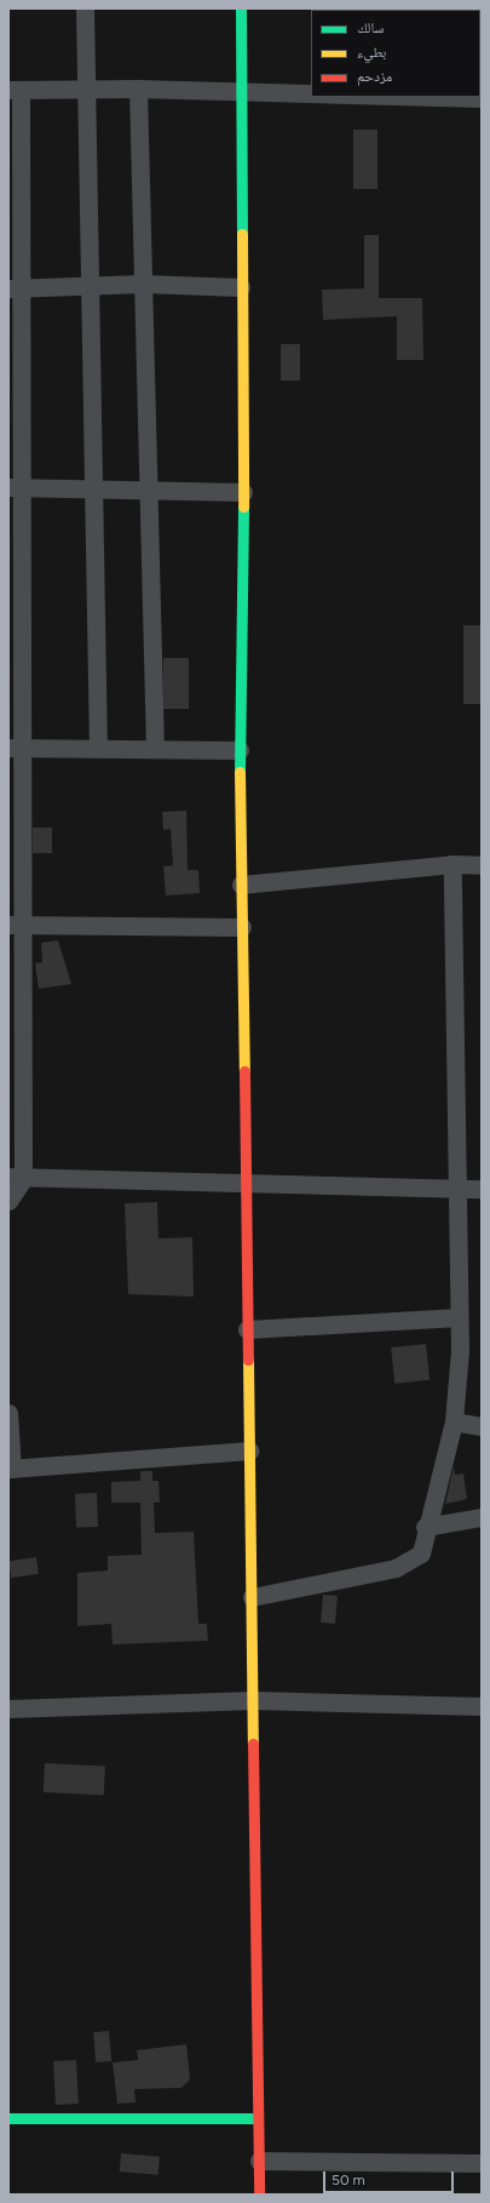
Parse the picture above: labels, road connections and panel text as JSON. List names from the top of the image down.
{
  "legend": ["سالك", "بطيء", "مزدحم"],
  "scale_bar": "50 m"
}
